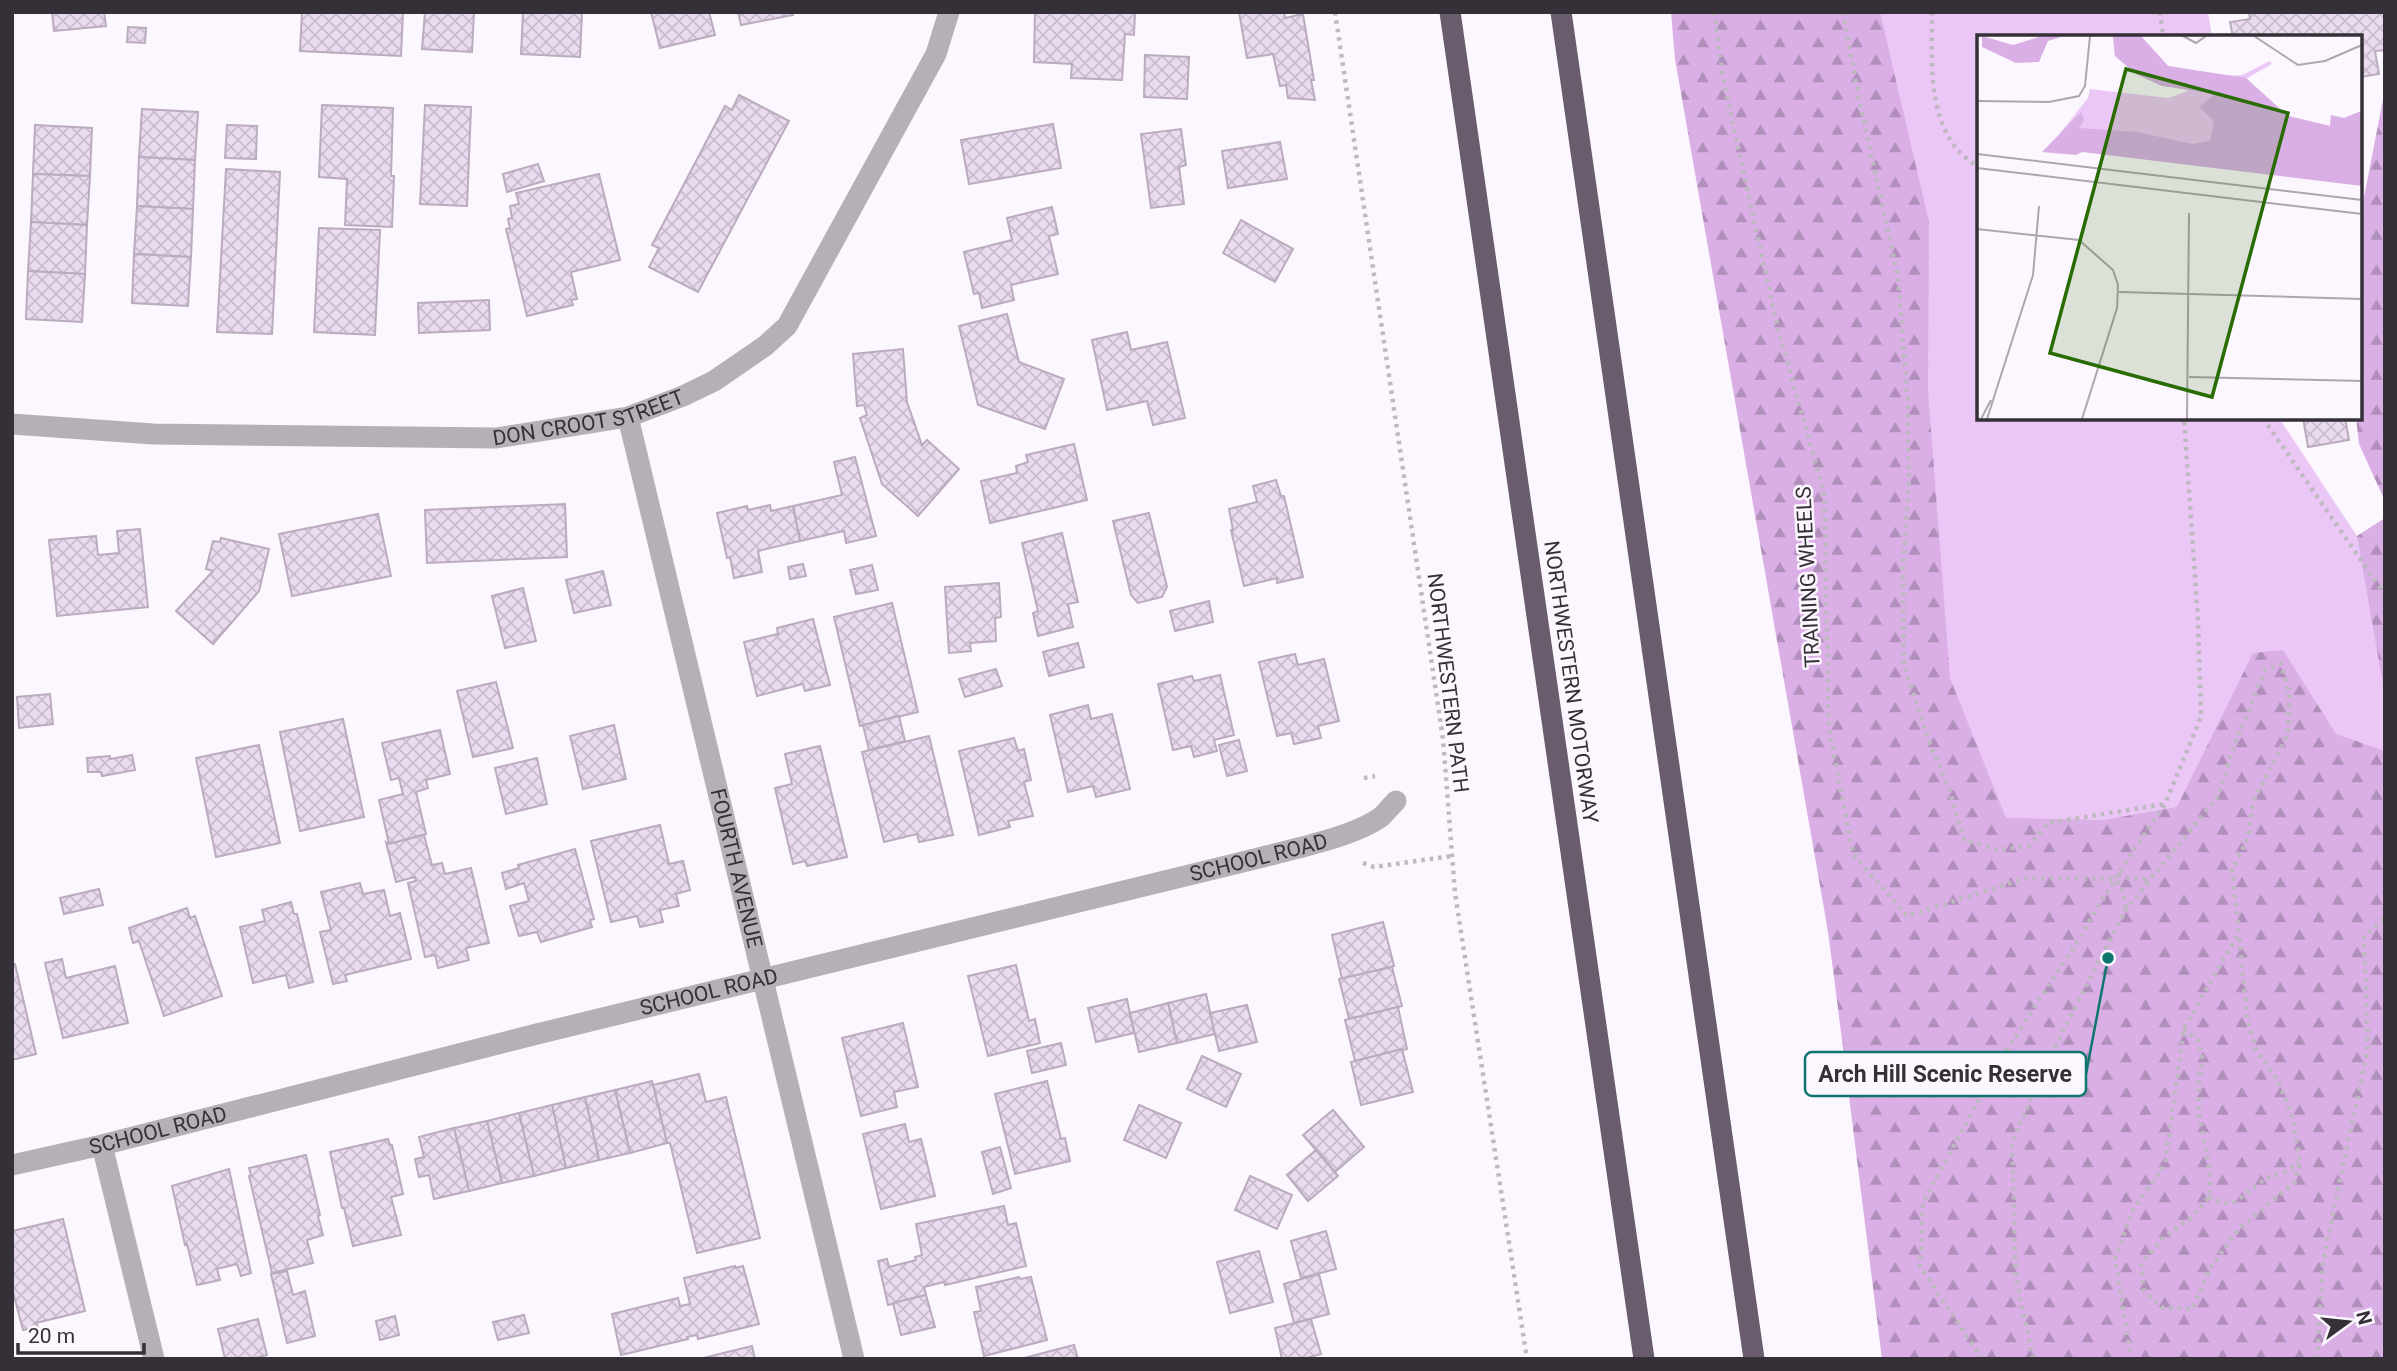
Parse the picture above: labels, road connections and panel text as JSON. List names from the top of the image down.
{
  "streets": {
    "highway": ["NORTHWESTERN MOTORWAY"],
    "street": ["DON CROOT STREET", "SCHOOL ROAD", "FOURTH AVENUE"],
    "path": ["TRAINING WHEELS", "NORTHWESTERN PATH"]
  },
  "crossings": [
    ["DON CROOT STREET", "FOURTH AVENUE"],
    ["SCHOOL ROAD", "FOURTH AVENUE"]
  ],
  "places": ["Arch Hill Scenic Reserve"],
  "scale_bar": "20 m",
  "north": "right"
}
